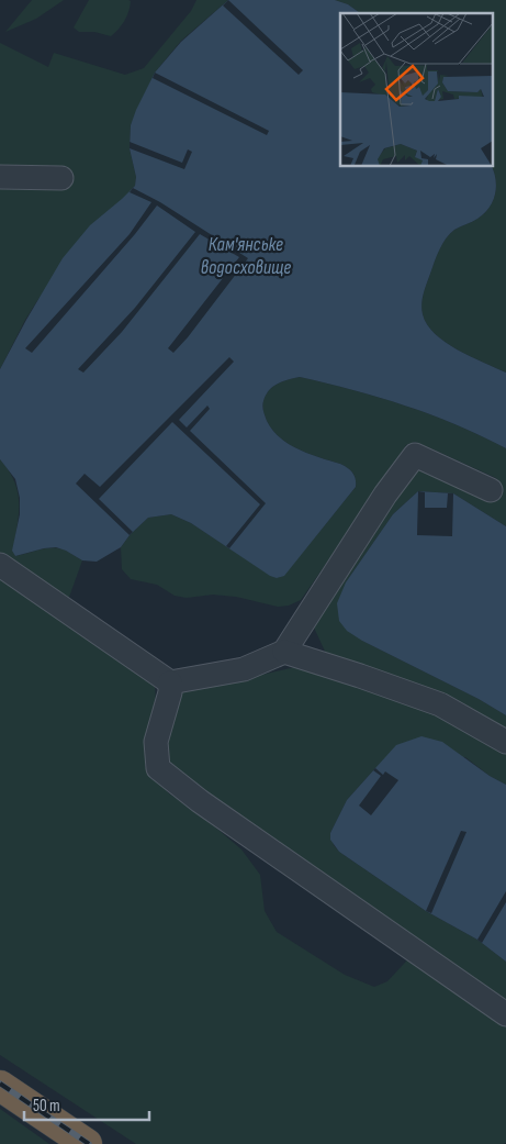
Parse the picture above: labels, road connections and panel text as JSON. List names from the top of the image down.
{
  "water": ["Кам'янське водосховище"],
  "scale_bar": "50 m"
}
